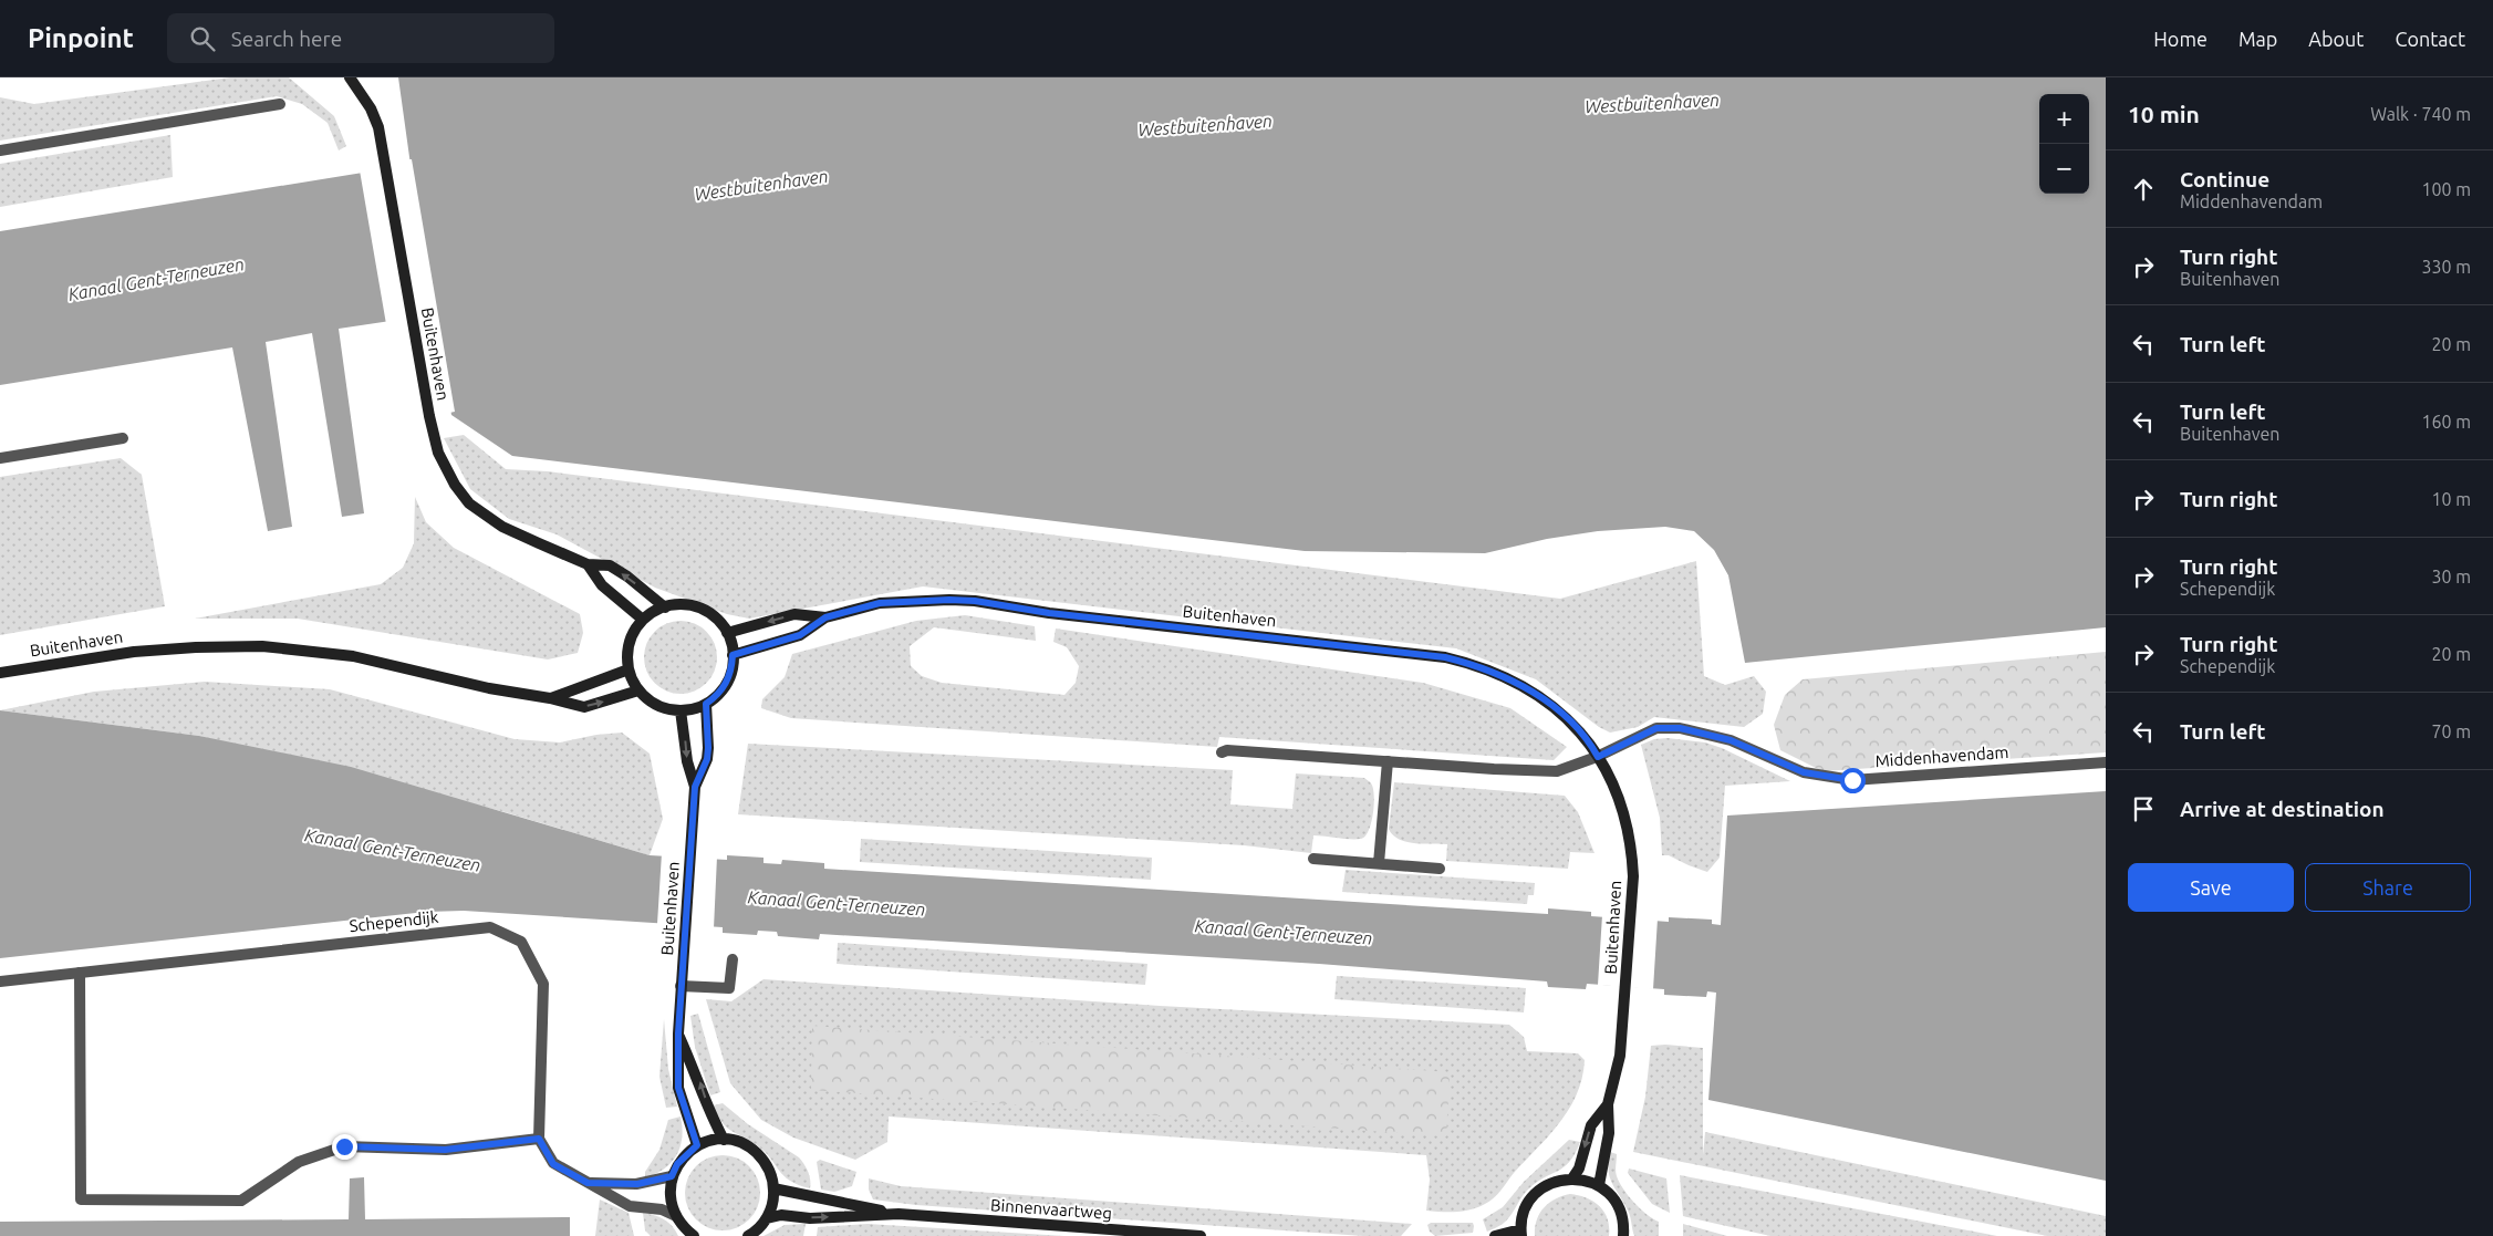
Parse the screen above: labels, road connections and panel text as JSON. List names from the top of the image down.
{
  "streets": {
    "main road": ["Buitenhaven", "Binnenvaartweg"],
    "street": ["Middenhavendam", "Schependijk"]
  },
  "crossings": [
    ["Buitenhaven", "Middenhavendam"]
  ],
  "water": ["Westbuitenhaven", "Kanaal Gent-Terneuzen"],
  "page": {
    "header": "Pinpoint",
    "search": "Search here",
    "nav": [
      "Home",
      "Map",
      "About",
      "Contact"
    ],
    "heading": ["10 min", "Walk · 740 m"],
    "map_buttons": ["+", "−"],
    "list": [
      ["Continue", "Middenhavendam", "100 m"],
      ["Turn right", "Buitenhaven", "330 m"],
      ["Turn left", "20 m"],
      ["Turn left", "Buitenhaven", "160 m"],
      ["Turn right", "10 m"],
      ["Turn right", "Schependijk", "30 m"],
      ["Turn right", "Schependijk", "20 m"],
      ["Turn left", "70 m"],
      "Arrive at destination"
    ],
    "buttons": ["Save", "Share"]
  }
}
